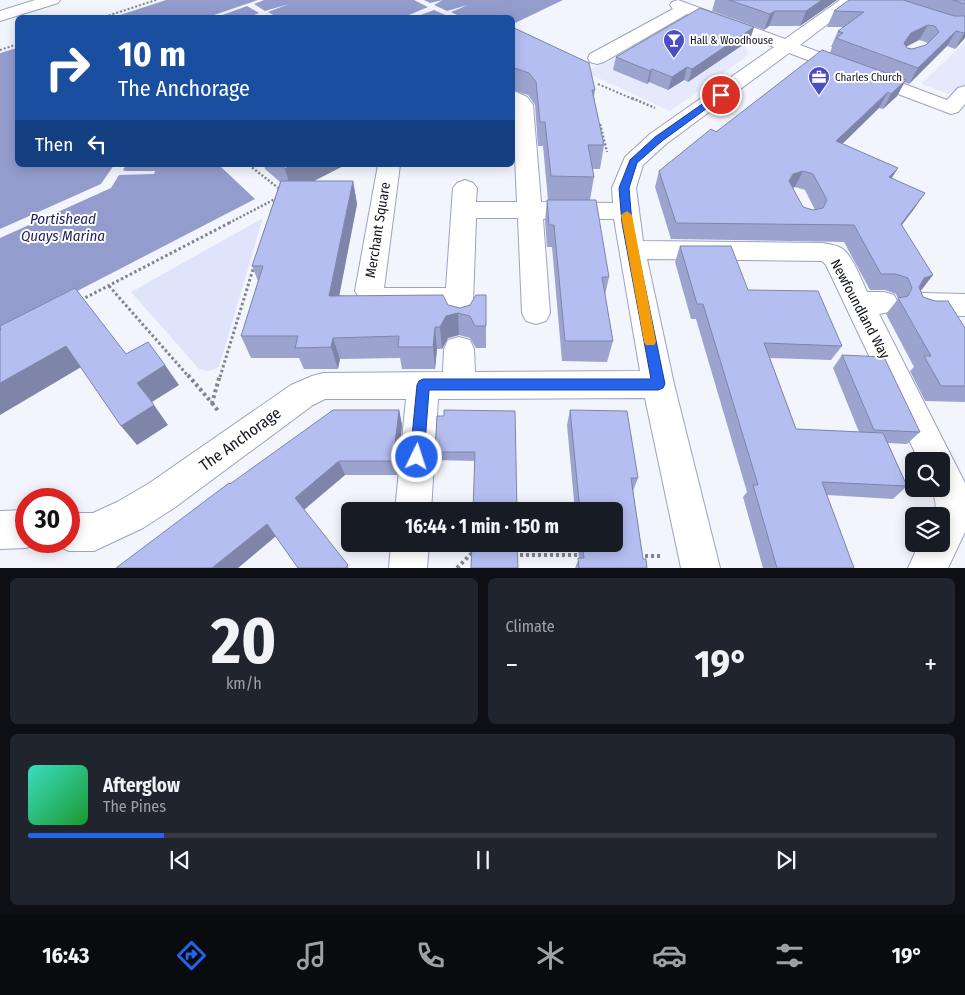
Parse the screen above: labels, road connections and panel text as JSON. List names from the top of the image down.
{
  "streets": {
    "street": ["Merchant Square", "Newfoundland Way", "The Anchorage"]
  },
  "water": ["Portishead Quays Marina"],
  "places": {
    "bar": ["Hall & Woodhouse"],
    "office": ["Charles Church"]
  },
  "page": {
    "turn": ["10 m", "The Anchorage"],
    "then": "Then",
    "limit": "30",
    "trip": "16:44 · 1 min · 150 m",
    "tile": [
      ["20", "km/h"],
      "Climate"
    ],
    "heat": ["−", "19°", "+"],
    "song": ["Afterglow", "The Pines"],
    "tabs": ["16:43", "19°"]
  }
}
